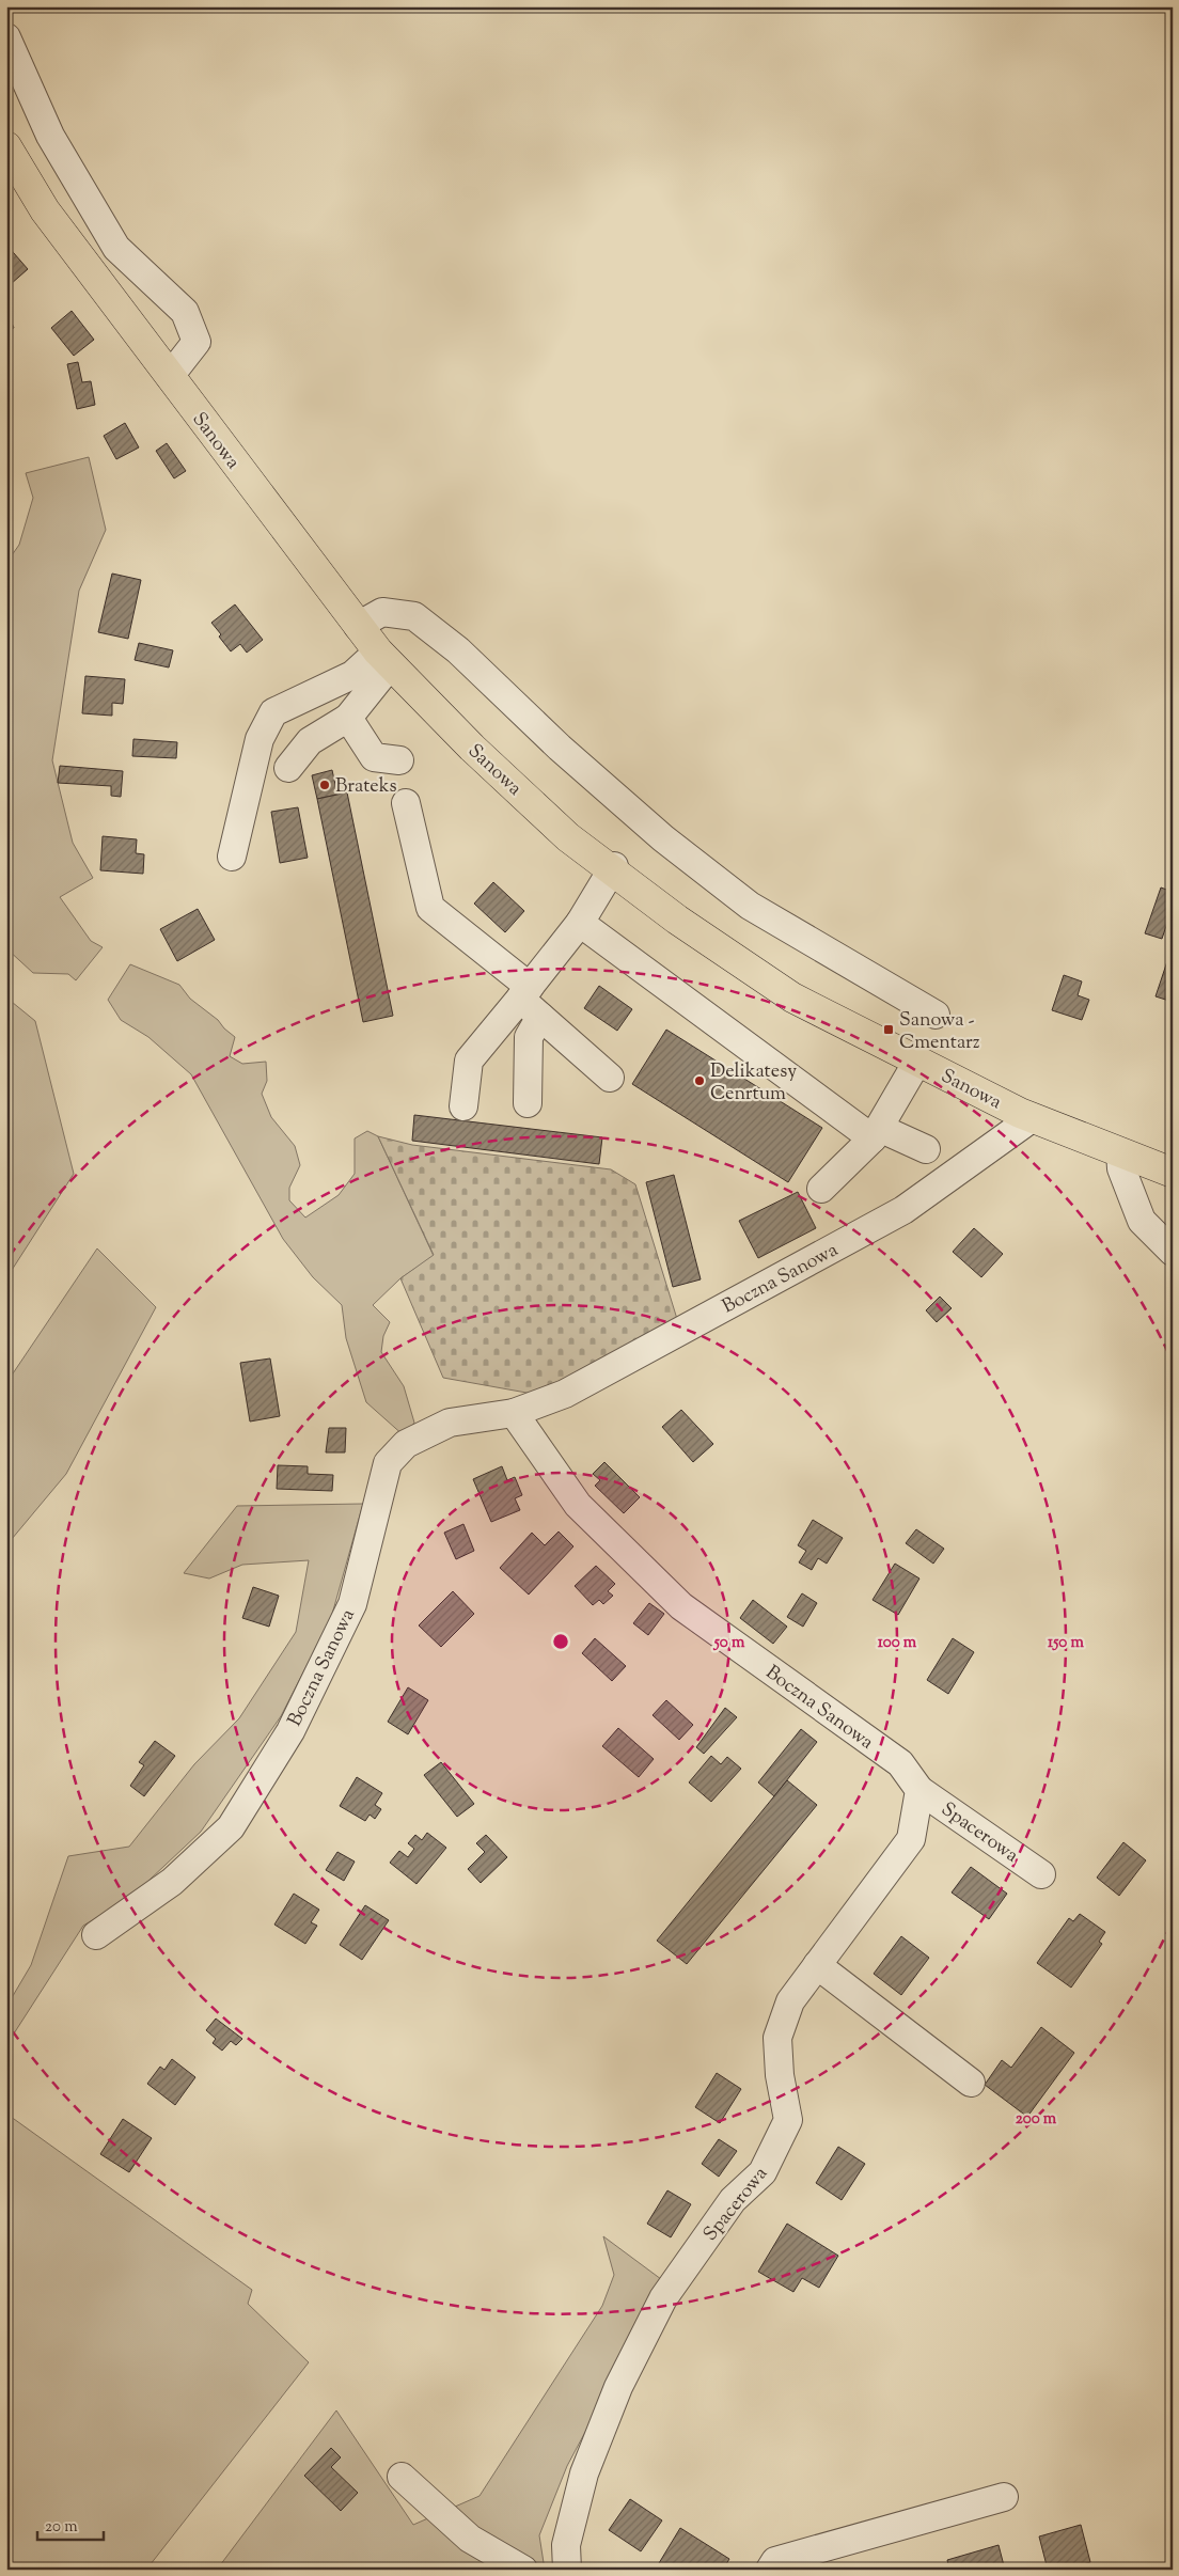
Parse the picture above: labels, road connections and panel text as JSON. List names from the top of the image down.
{
  "streets": {
    "main road": ["Sanowa"],
    "street": ["Boczna Sanowa", "Spacerowa"]
  },
  "crossings": [
    ["Sanowa", "Boczna Sanowa"],
    ["Boczna Sanowa", "Spacerowa"]
  ],
  "places": {
    "other": ["Brateks", "Delikatesy Cenrtum"],
    "transit": ["Sanowa - Cmentarz"]
  },
  "scale_bar": "20 m",
  "rings": [
    "50 m",
    "100 m",
    "150 m",
    "200 m"
  ]
}
